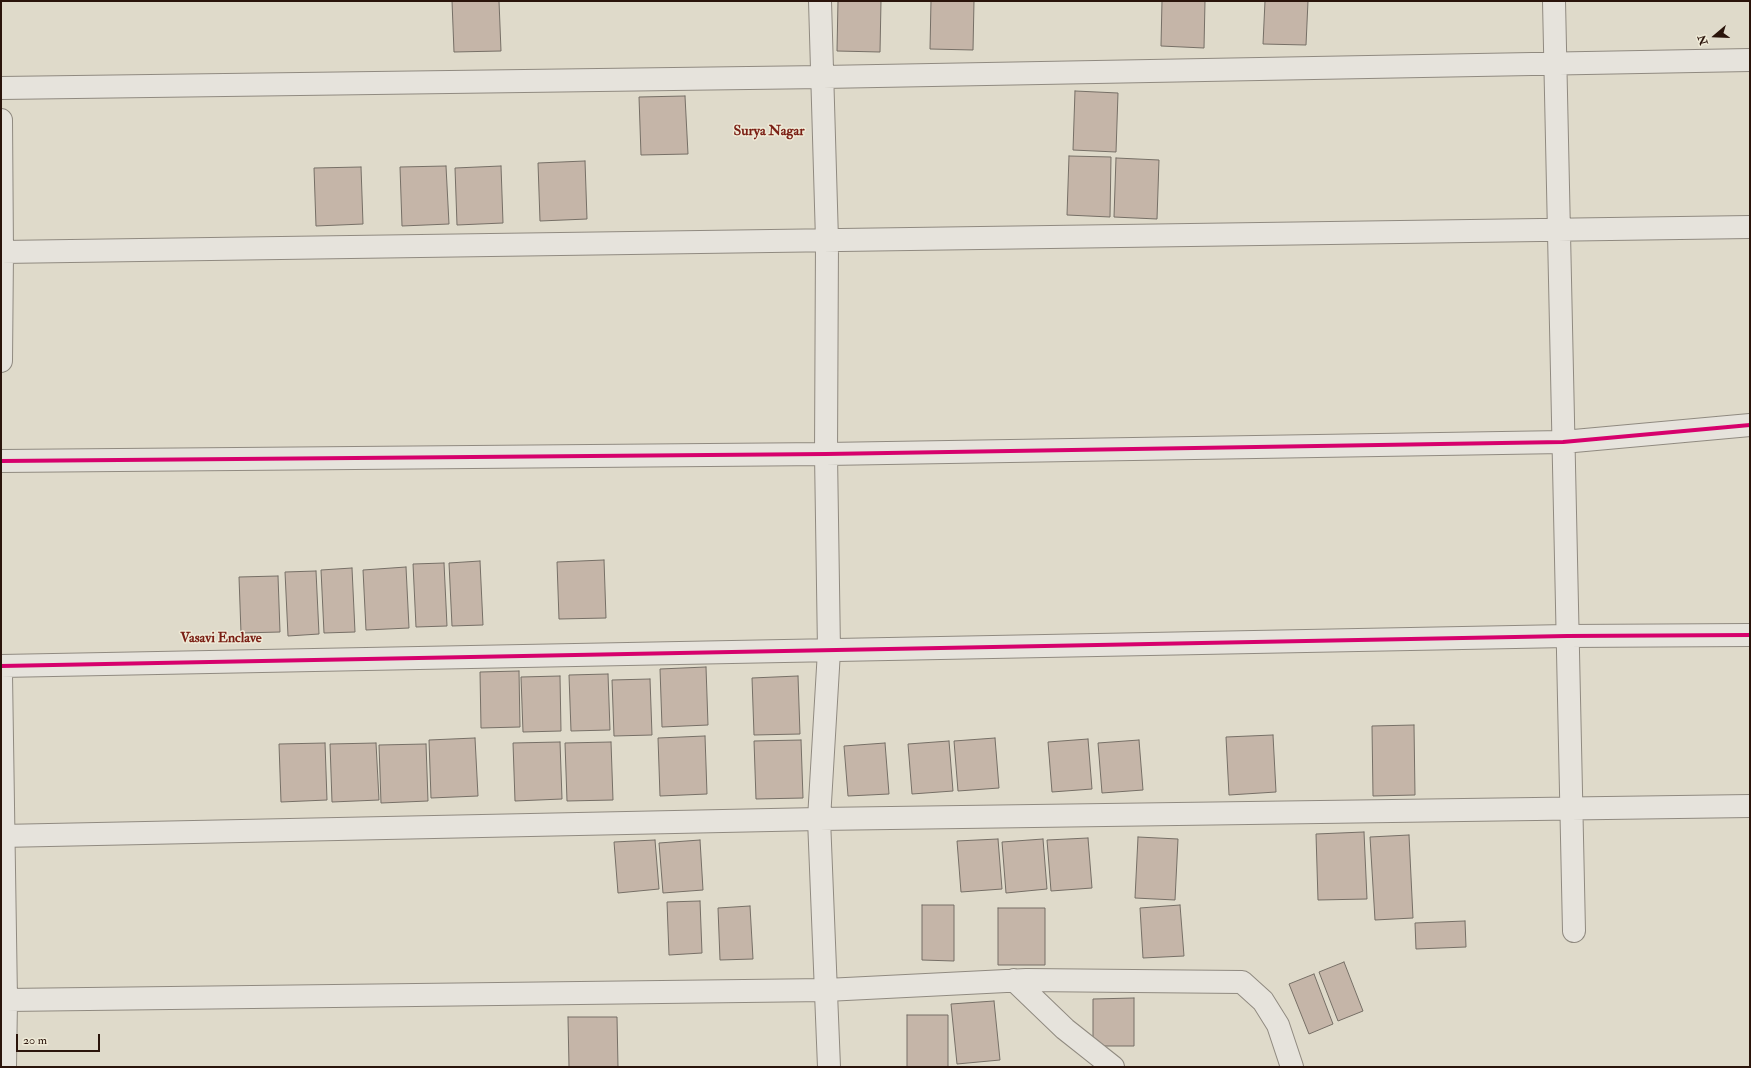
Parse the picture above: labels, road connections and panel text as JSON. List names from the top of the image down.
{
  "districts": ["Surya Nagar", "Vasavi Enclave"],
  "scale_bar": "20 m",
  "north": "left"
}
